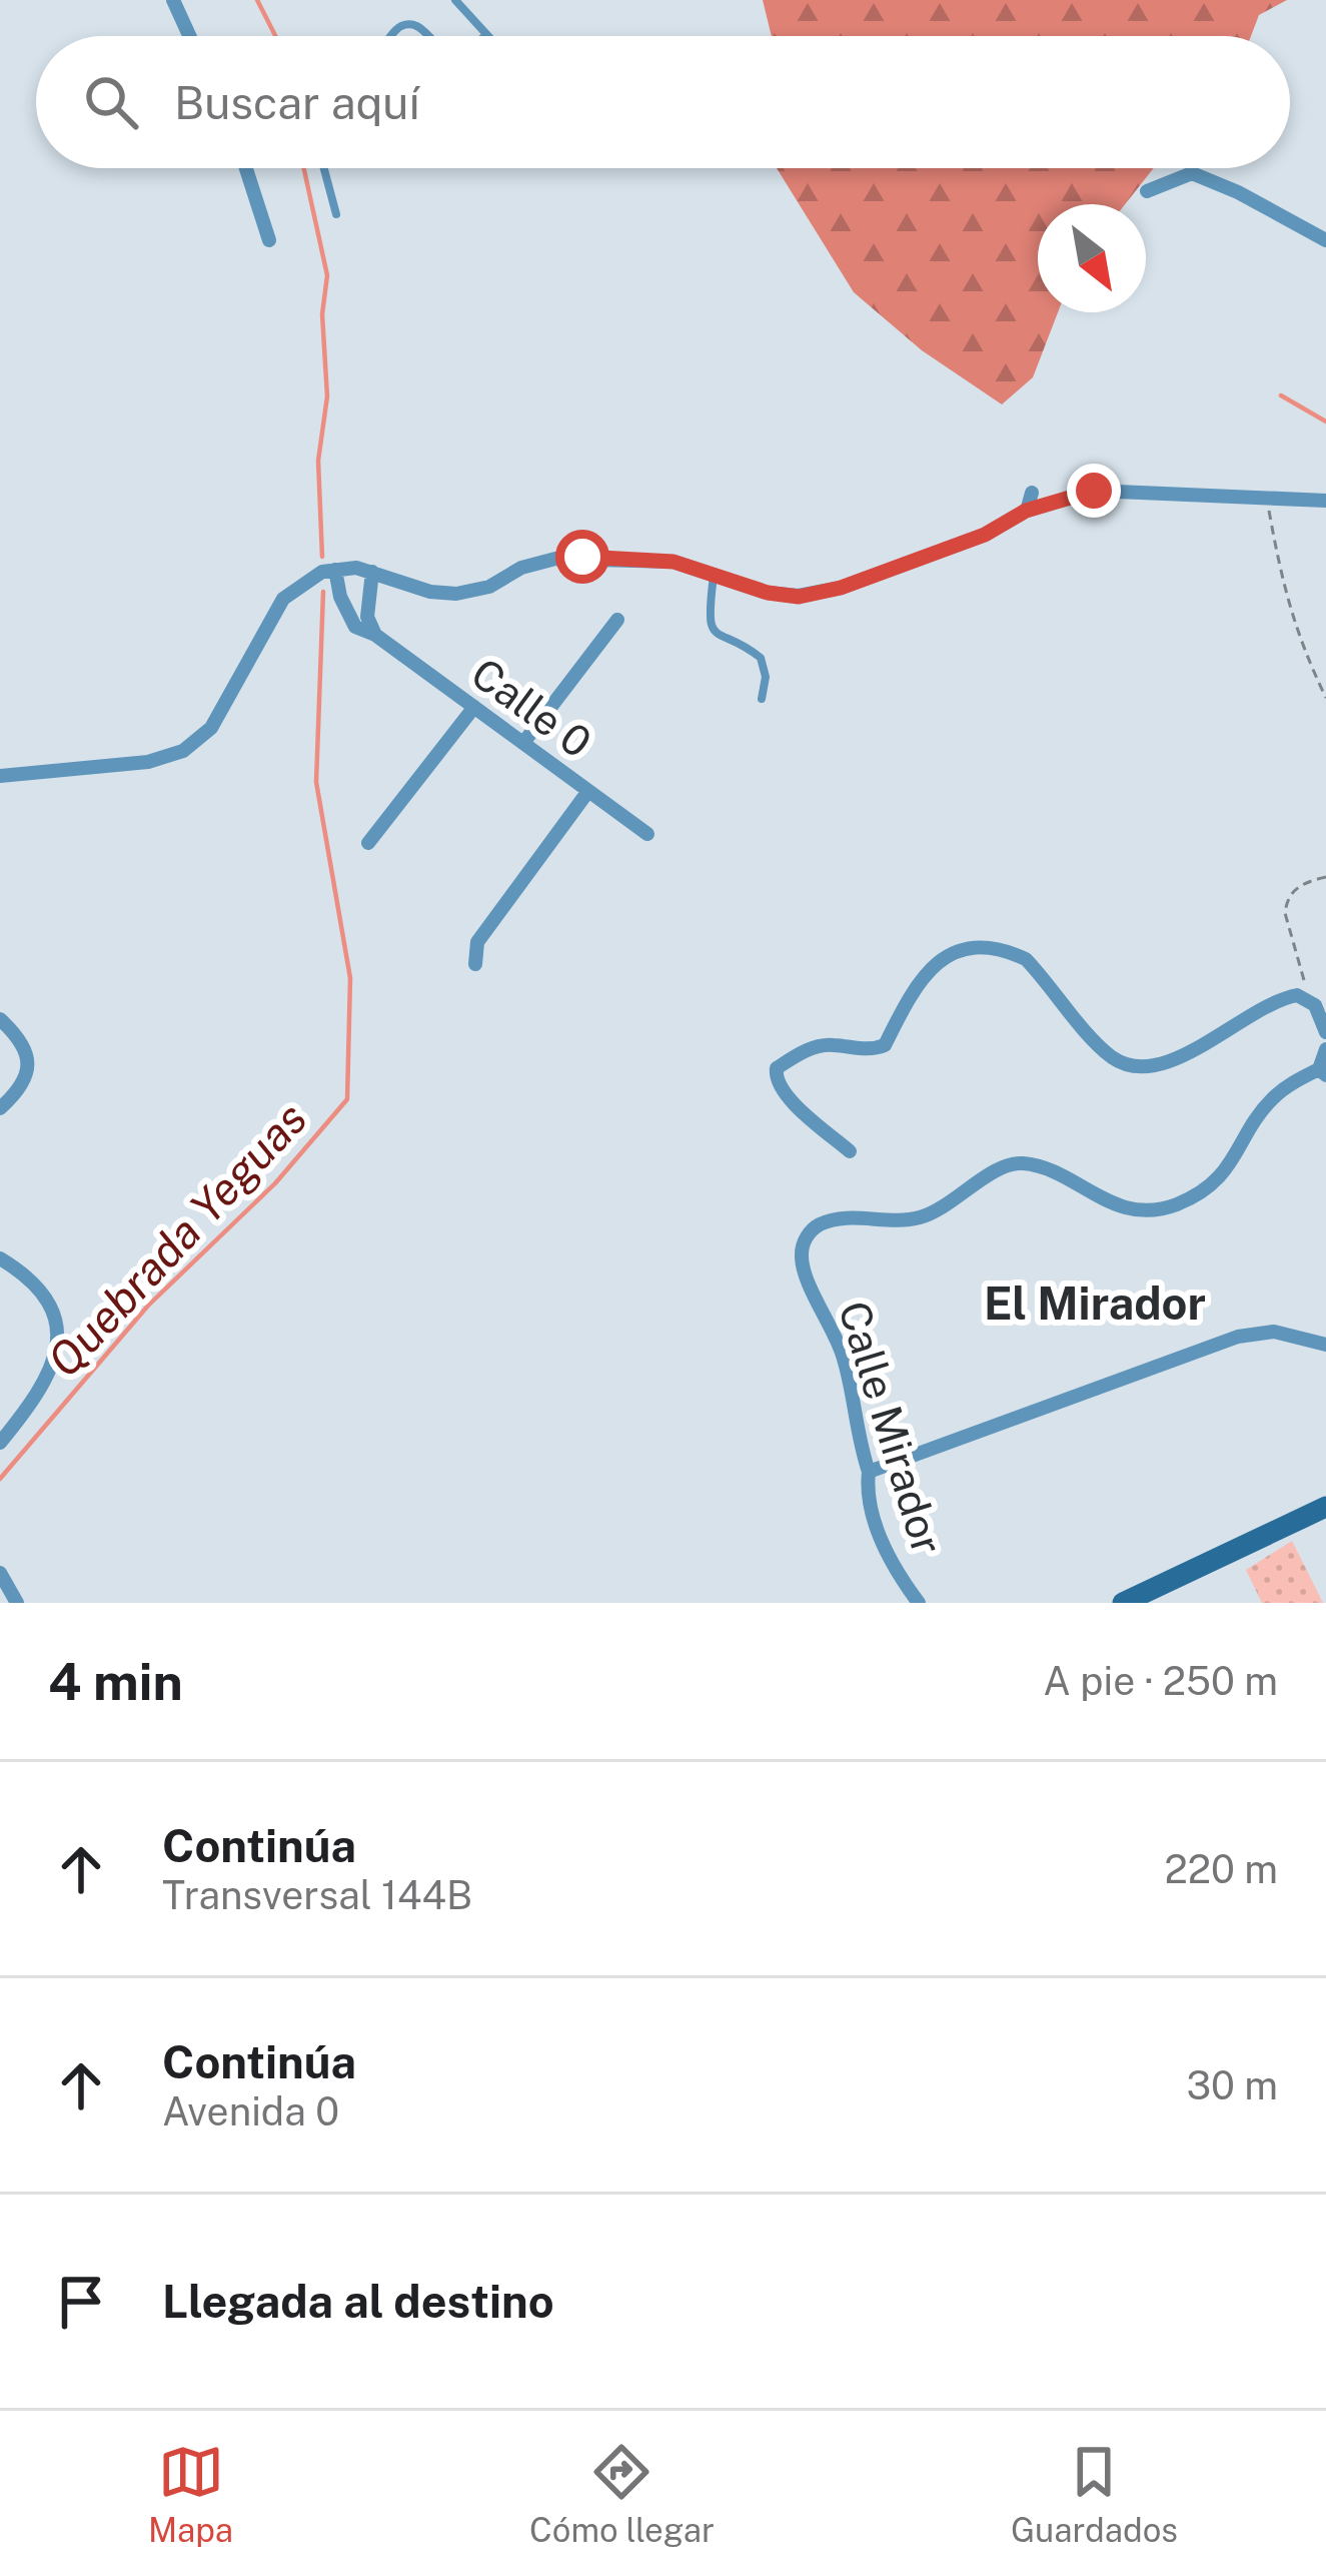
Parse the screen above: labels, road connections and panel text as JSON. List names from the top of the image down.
{
  "streets": {
    "street": ["Calle 0", "Calle Mirador"]
  },
  "districts": ["El Mirador"],
  "water": ["Quebrada Yeguas"],
  "north": "bottom right",
  "page": {
    "search": "Buscar aquí",
    "heading": ["4 min", "A pie · 250 m"],
    "list": [
      ["Continúa", "Transversal 144B", "220 m"],
      ["Continúa", "Avenida 0", "30 m"],
      "Llegada al destino"
    ],
    "nav": ["Mapa", "Cómo llegar", "Guardados"]
  }
}
